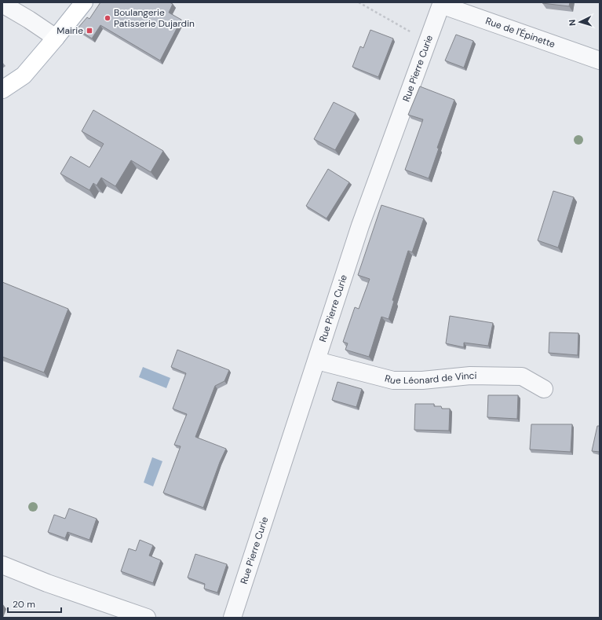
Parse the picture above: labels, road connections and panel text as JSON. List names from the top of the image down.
{
  "streets": {
    "street": ["Rue de l'Épinette", "Rue Pierre Curie", "Rue Léonard de Vinci"]
  },
  "crossings": [
    ["Rue de l'Épinette", "Rue Pierre Curie"],
    ["Rue Pierre Curie", "Rue Léonard de Vinci"]
  ],
  "places": {
    "other": ["Boulangerie Patisserie Dujardin"],
    "transit": ["Mairie"]
  },
  "scale_bar": "20 m",
  "north": "left"
}
